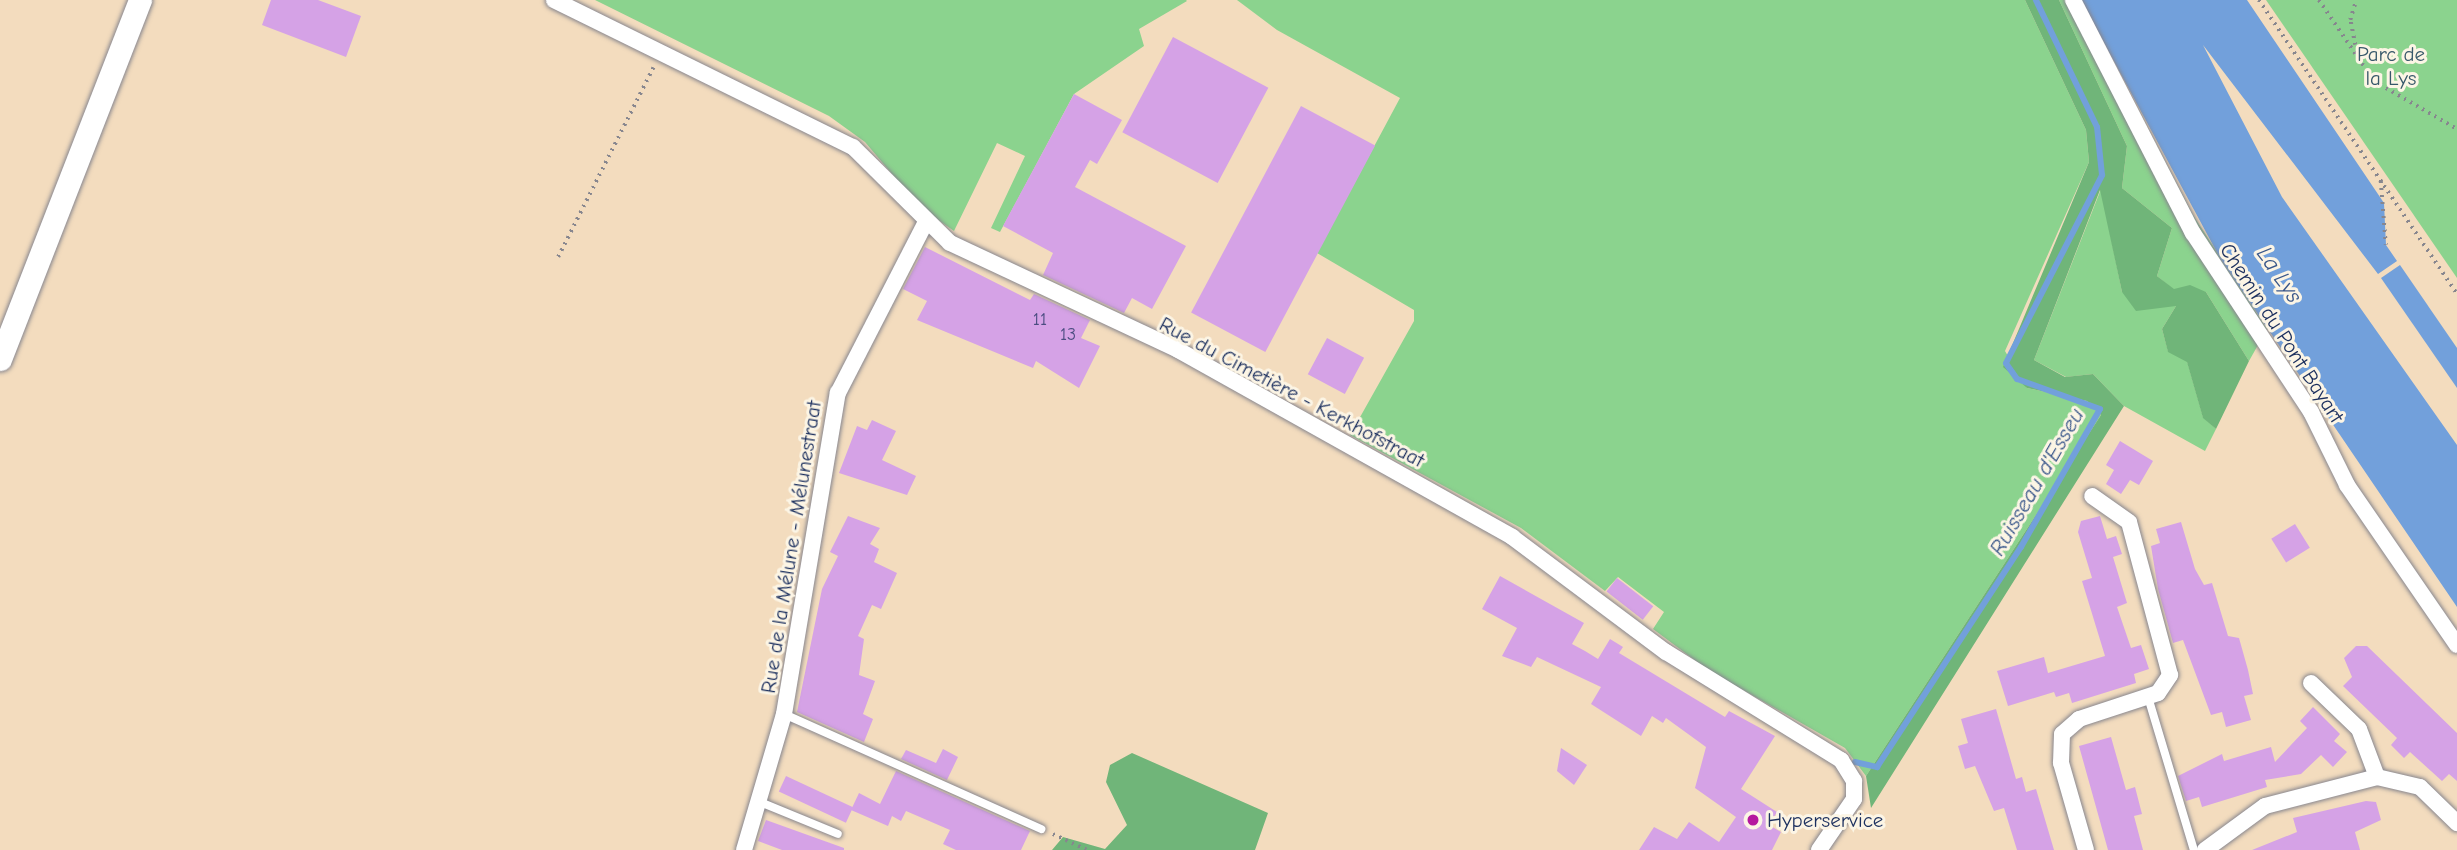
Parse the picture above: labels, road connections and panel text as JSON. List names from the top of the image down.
{
  "streets": {
    "street": ["Chemin du Pont Bayart", "Rue du Cimetière - Kerkhofstraat", "Rue de la Mélune - Mélunestraat"]
  },
  "crossings": [
    ["Rue du Cimetière - Kerkhofstraat", "Rue de la Mélune - Mélunestraat"]
  ],
  "water": ["La Lys", "Ruisseau d'Esseu"],
  "parks": ["Parc de la Lys"],
  "places": ["Hyperservice"],
  "house_numbers": ["11", "13"]
}
